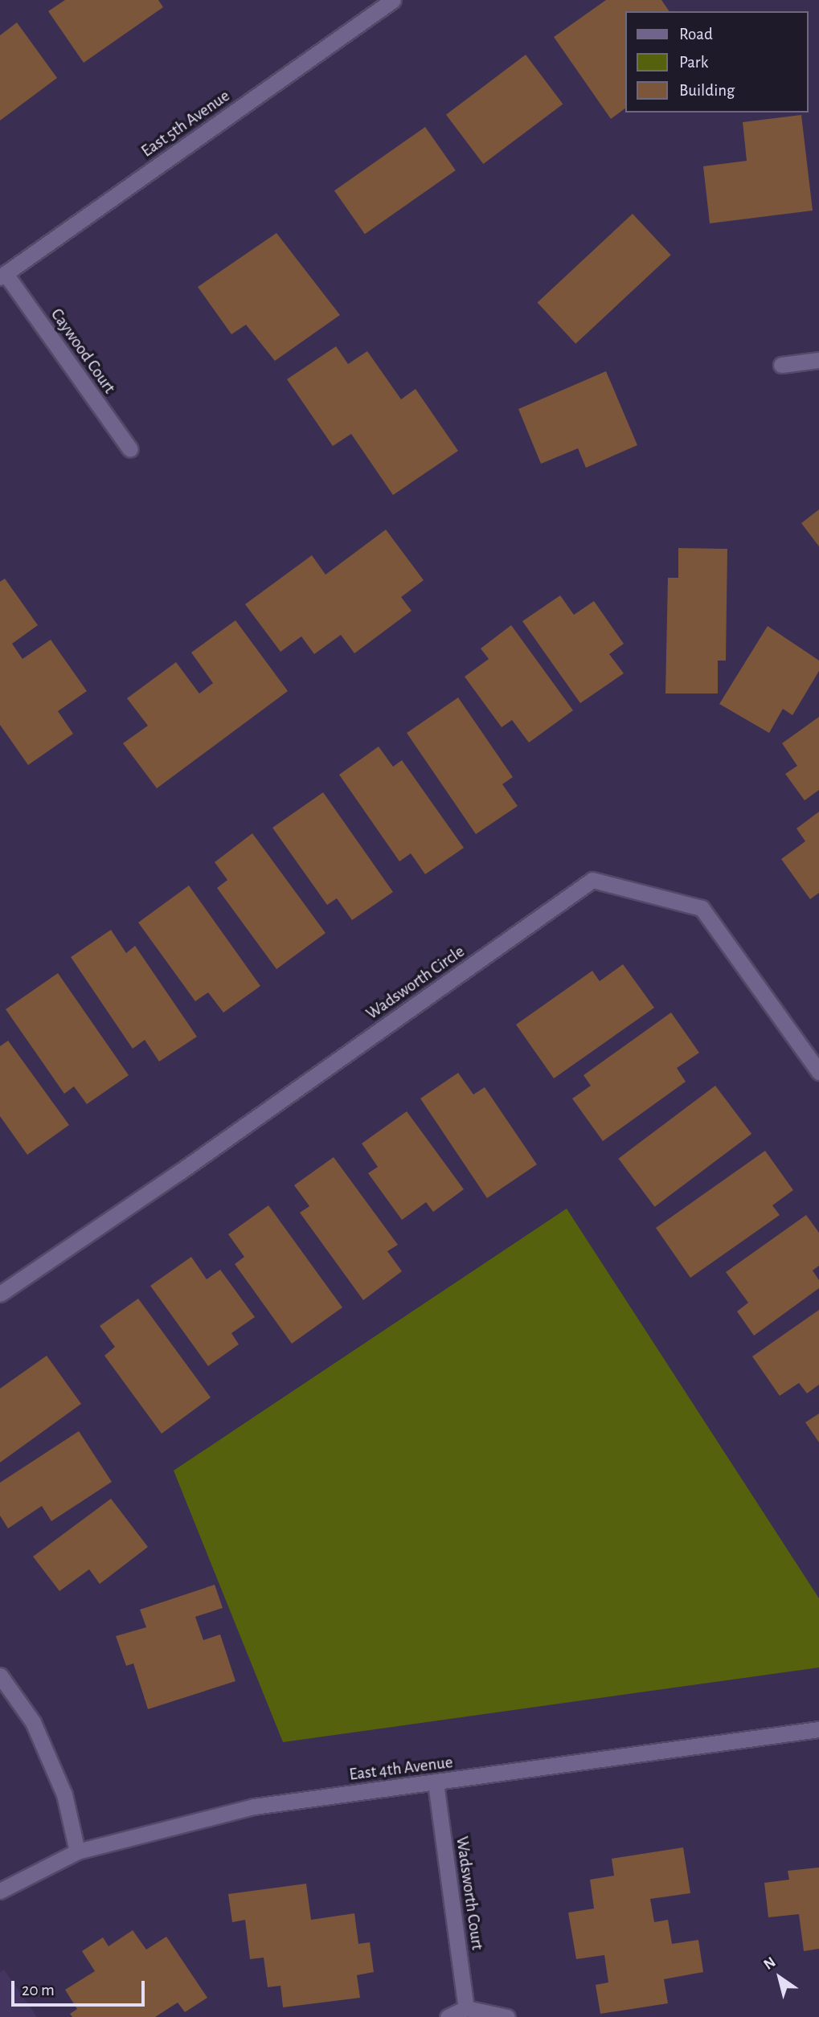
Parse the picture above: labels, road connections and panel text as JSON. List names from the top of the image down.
{
  "streets": {
    "street": [
      "East 5th Avenue",
      "Caywood Court",
      "Wadsworth Circle",
      "East 4th Avenue",
      "Wadsworth Court"
    ]
  },
  "crossings": [
    ["East 5th Avenue", "Caywood Court"],
    ["East 4th Avenue", "Wadsworth Court"]
  ],
  "legend": ["Road", "Park", "Building"],
  "scale_bar": "20 m",
  "north": "top left"
}
